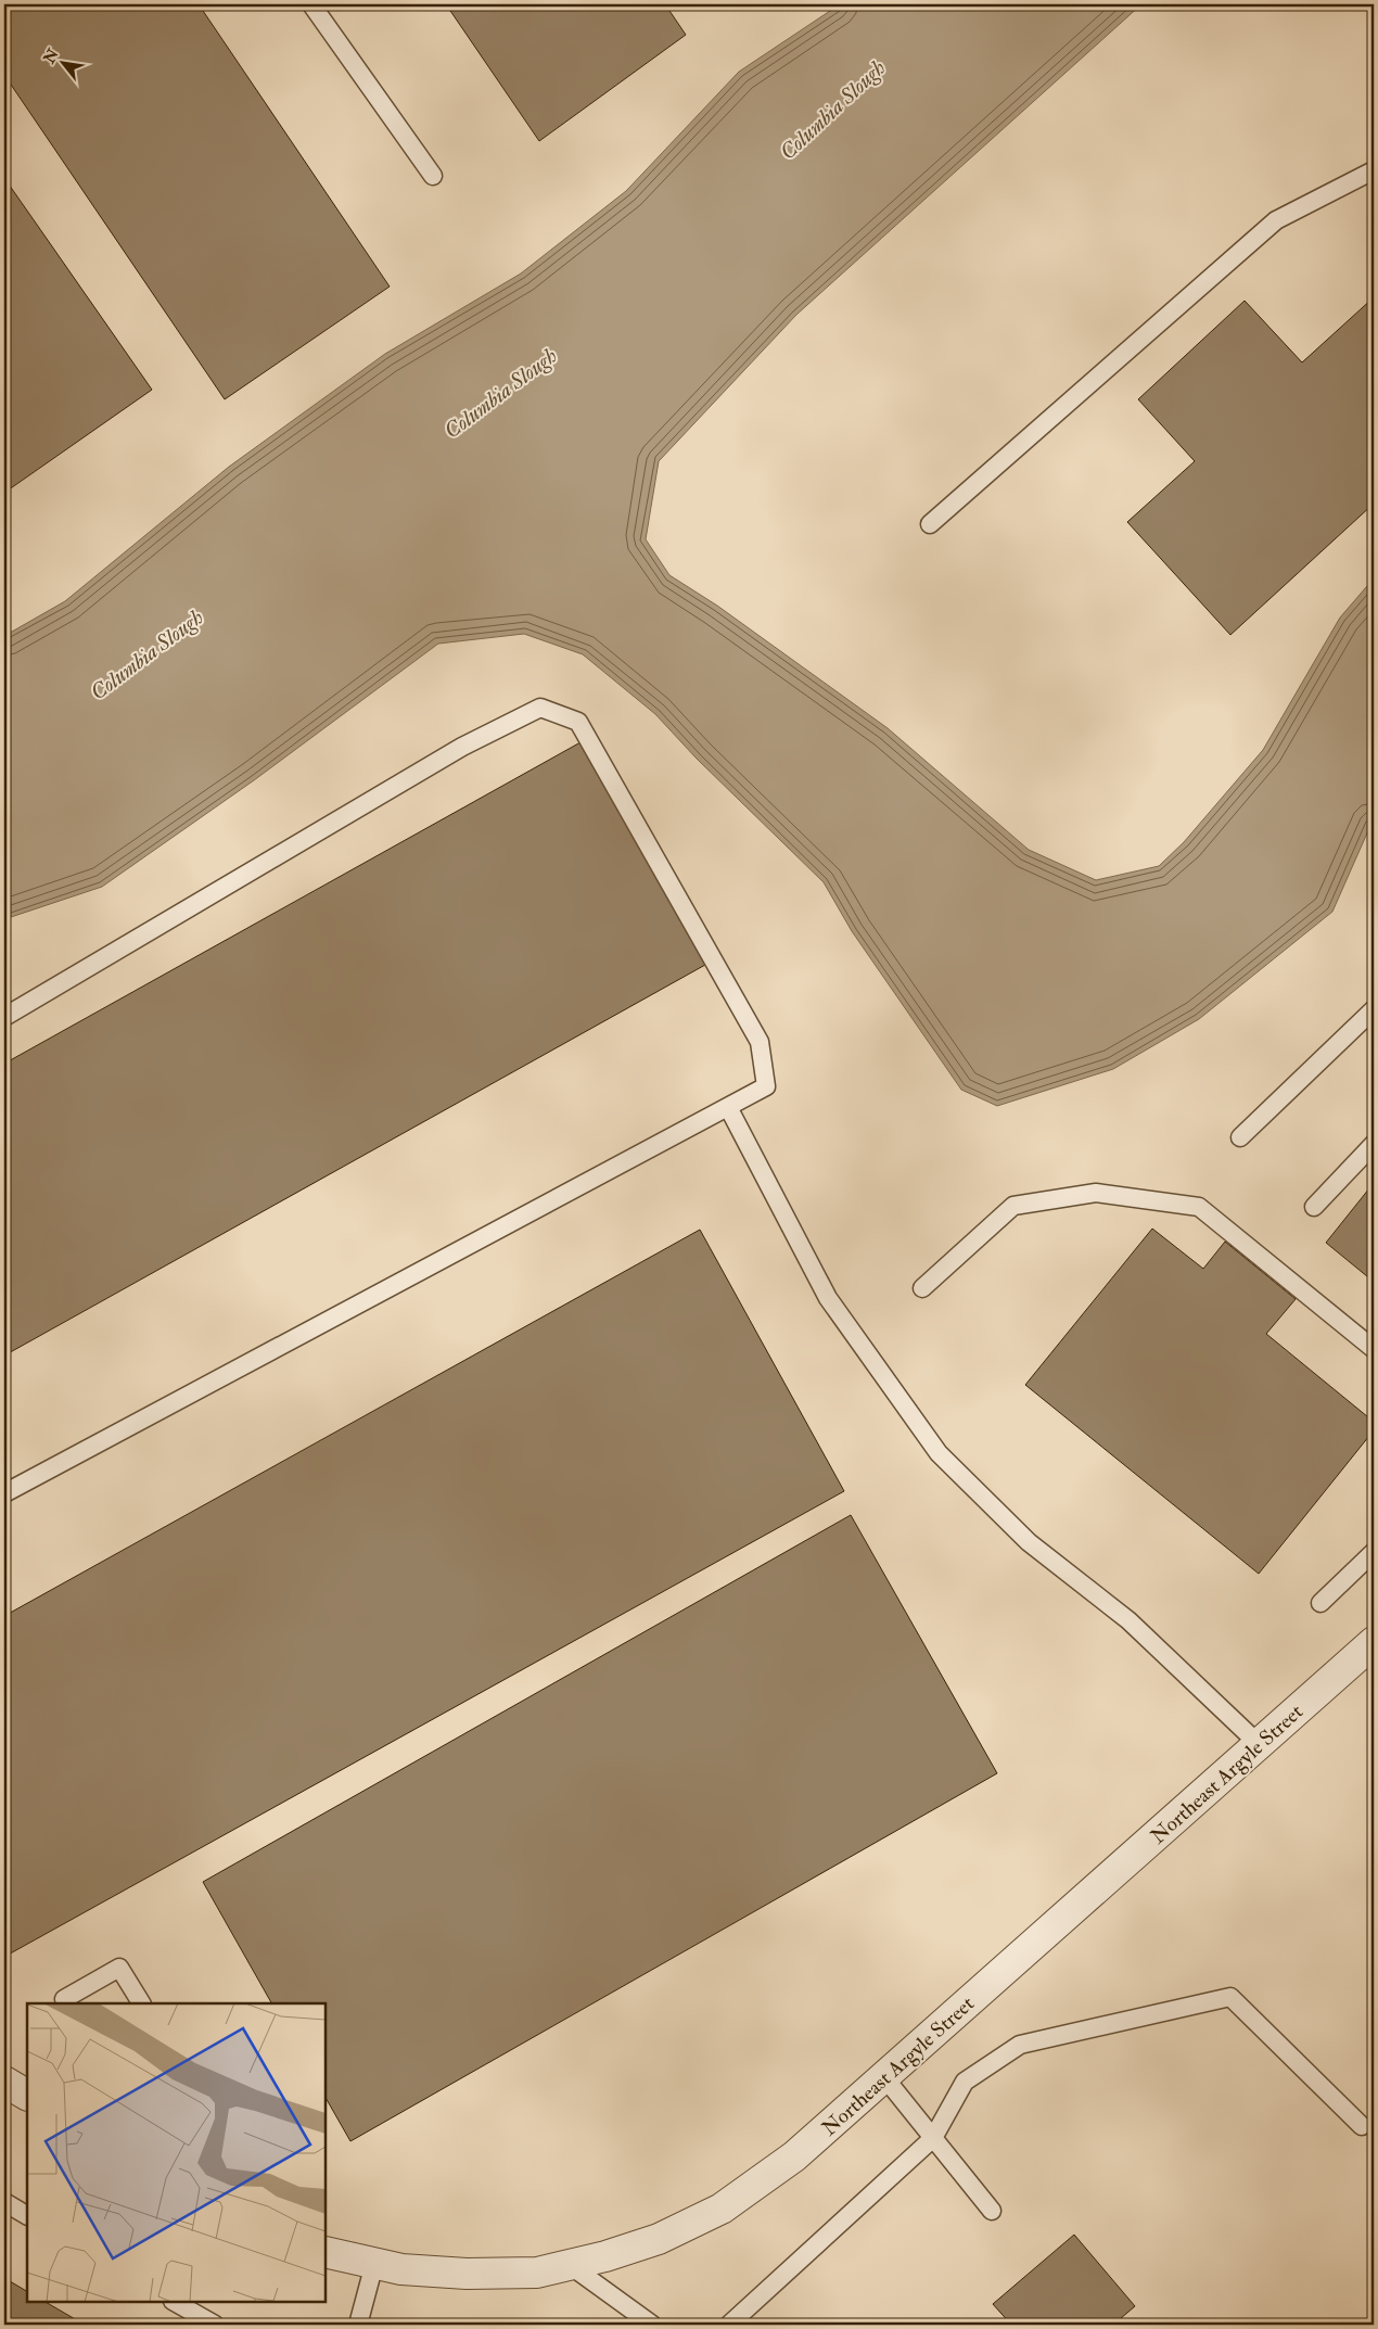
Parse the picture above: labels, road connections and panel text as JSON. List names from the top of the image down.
{
  "streets": {
    "street": ["Northeast Argyle Street"]
  },
  "water": ["Columbia Slough"],
  "north": "top left"
}
